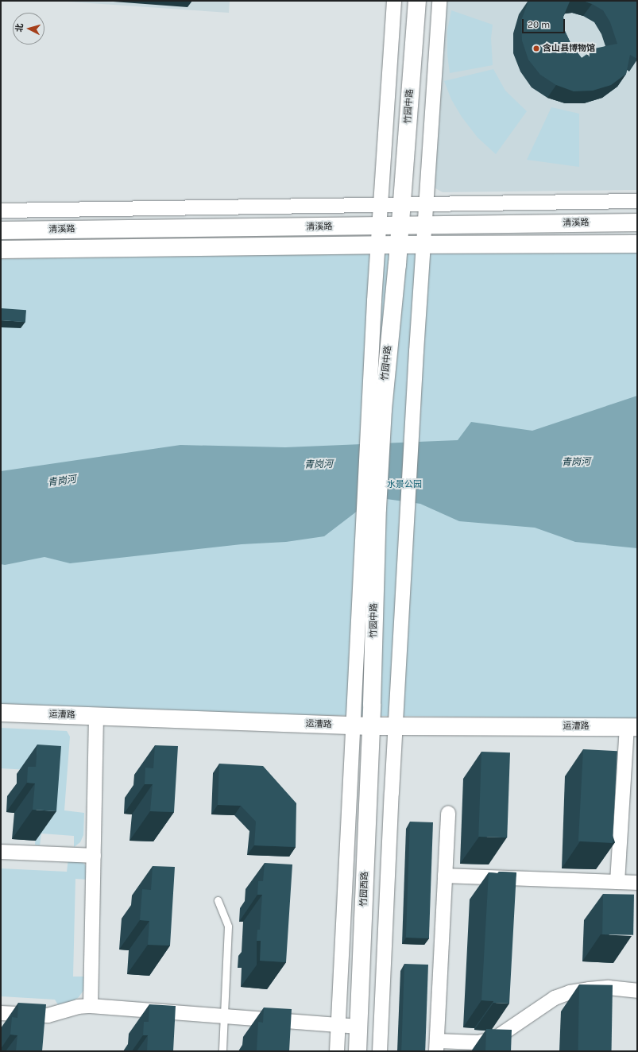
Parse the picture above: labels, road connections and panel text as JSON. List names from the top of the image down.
{
  "streets": {
    "main road": [
      "竹园中路",
      "清溪路",
      "运漕路",
      "竹园西路"
    ]
  },
  "crossings": [
    ["竹园中路", "清溪路"],
    ["竹园中路", "运漕路"],
    ["竹园中路", "竹园西路"],
    ["运漕路", "竹园西路"]
  ],
  "water": ["青岗河"],
  "parks": ["水景公园"],
  "places": ["含山县博物馆"],
  "scale_bar": "20 m",
  "north": "left"
}
